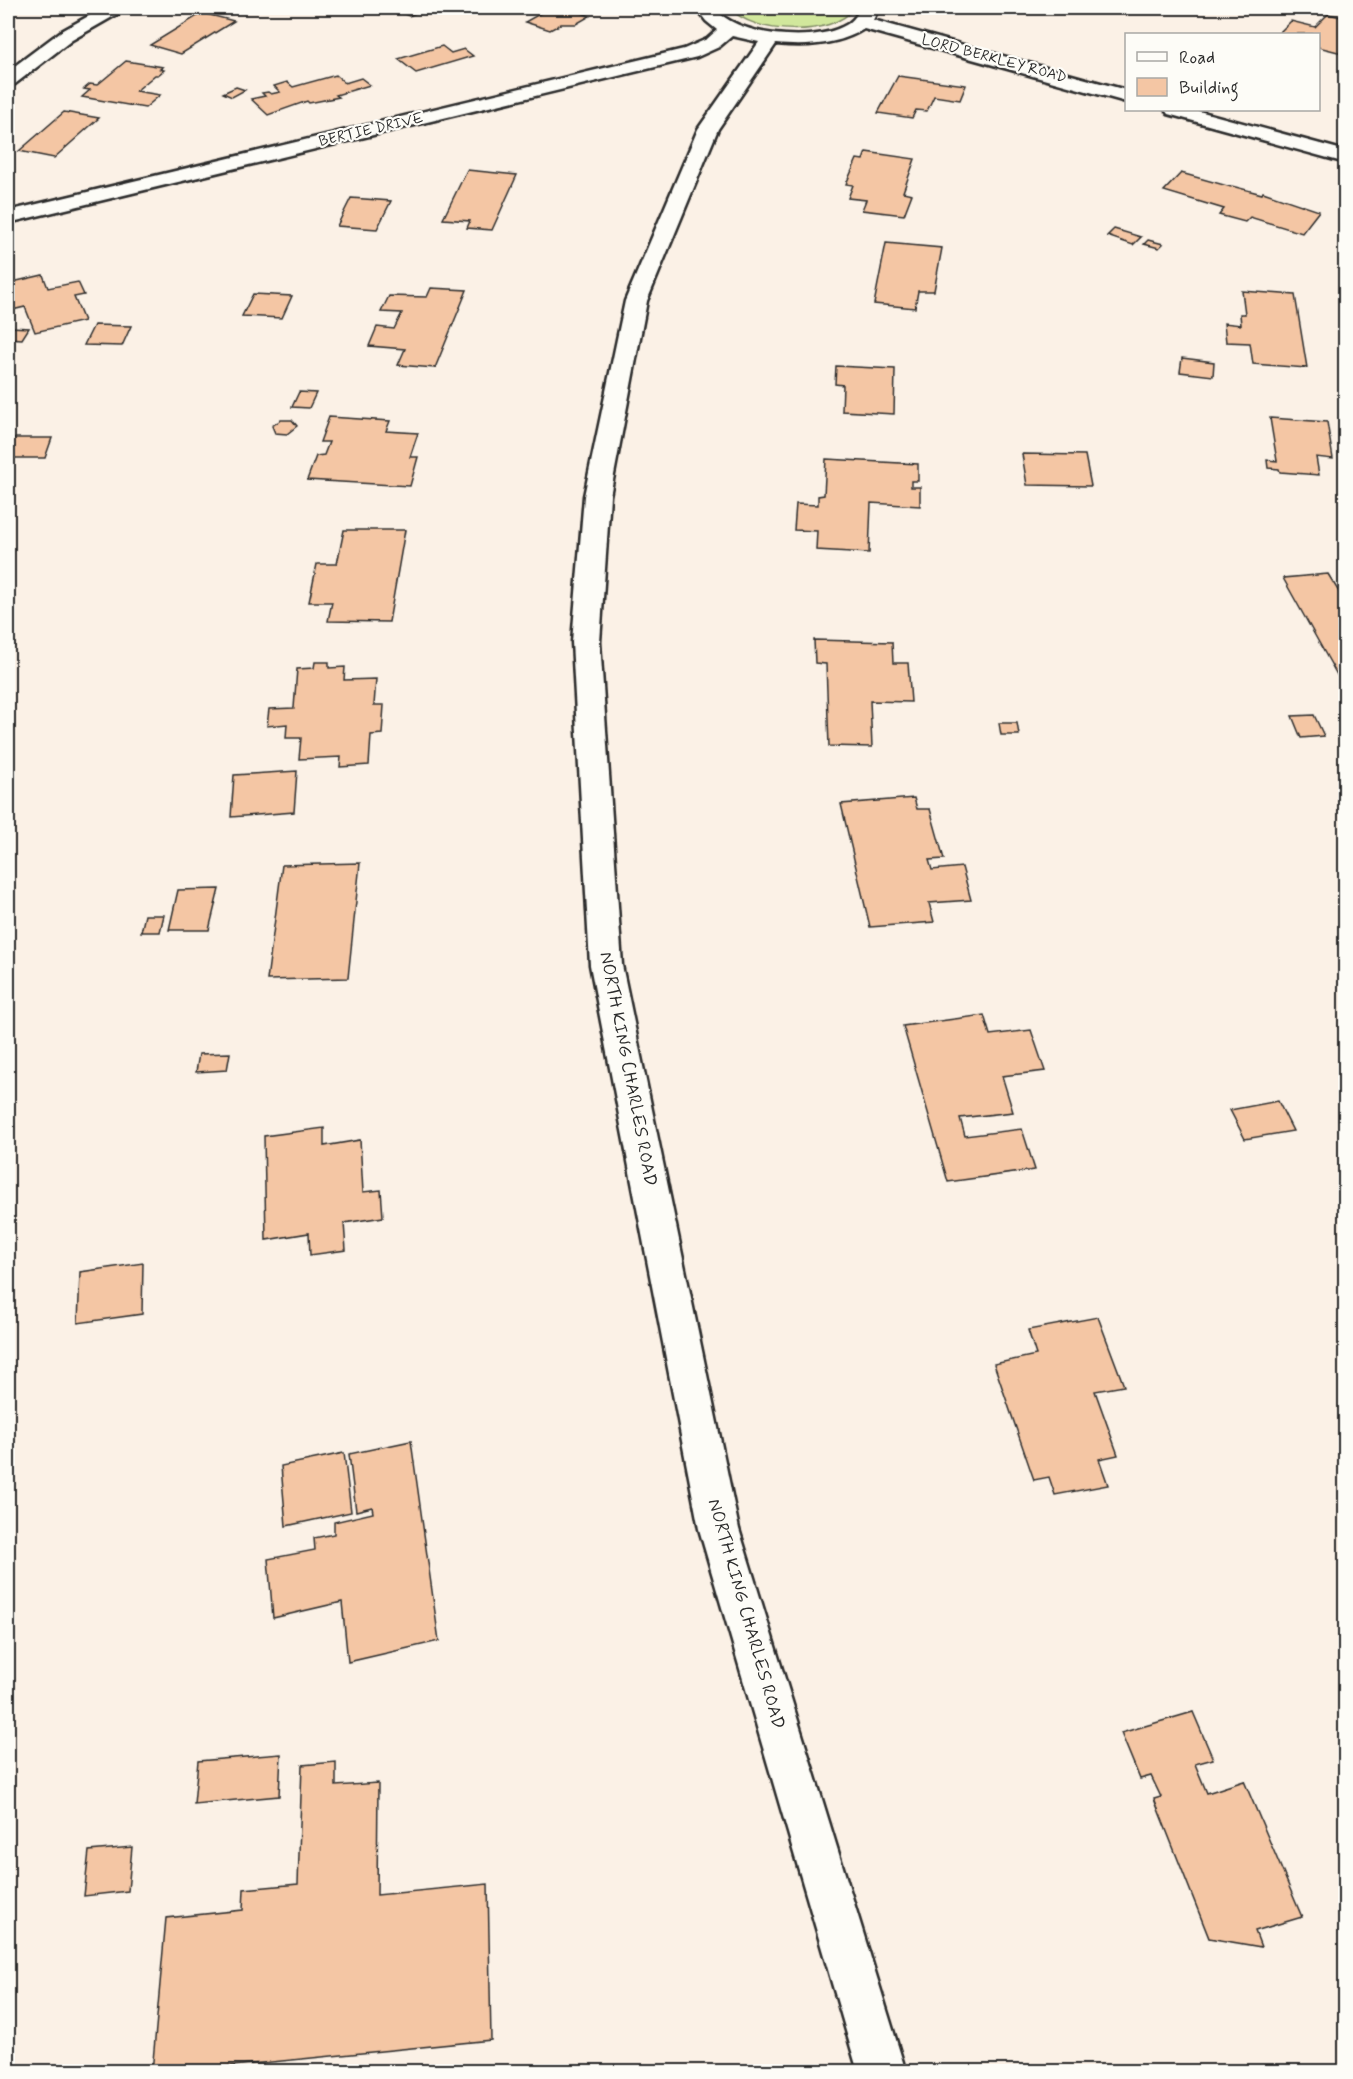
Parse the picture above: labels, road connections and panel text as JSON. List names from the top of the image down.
{
  "streets": {
    "street": ["LORD BERKLEY ROAD", "BERTIE DRIVE", "NORTH KING CHARLES ROAD"]
  },
  "legend": ["Road", "Building"]
}
